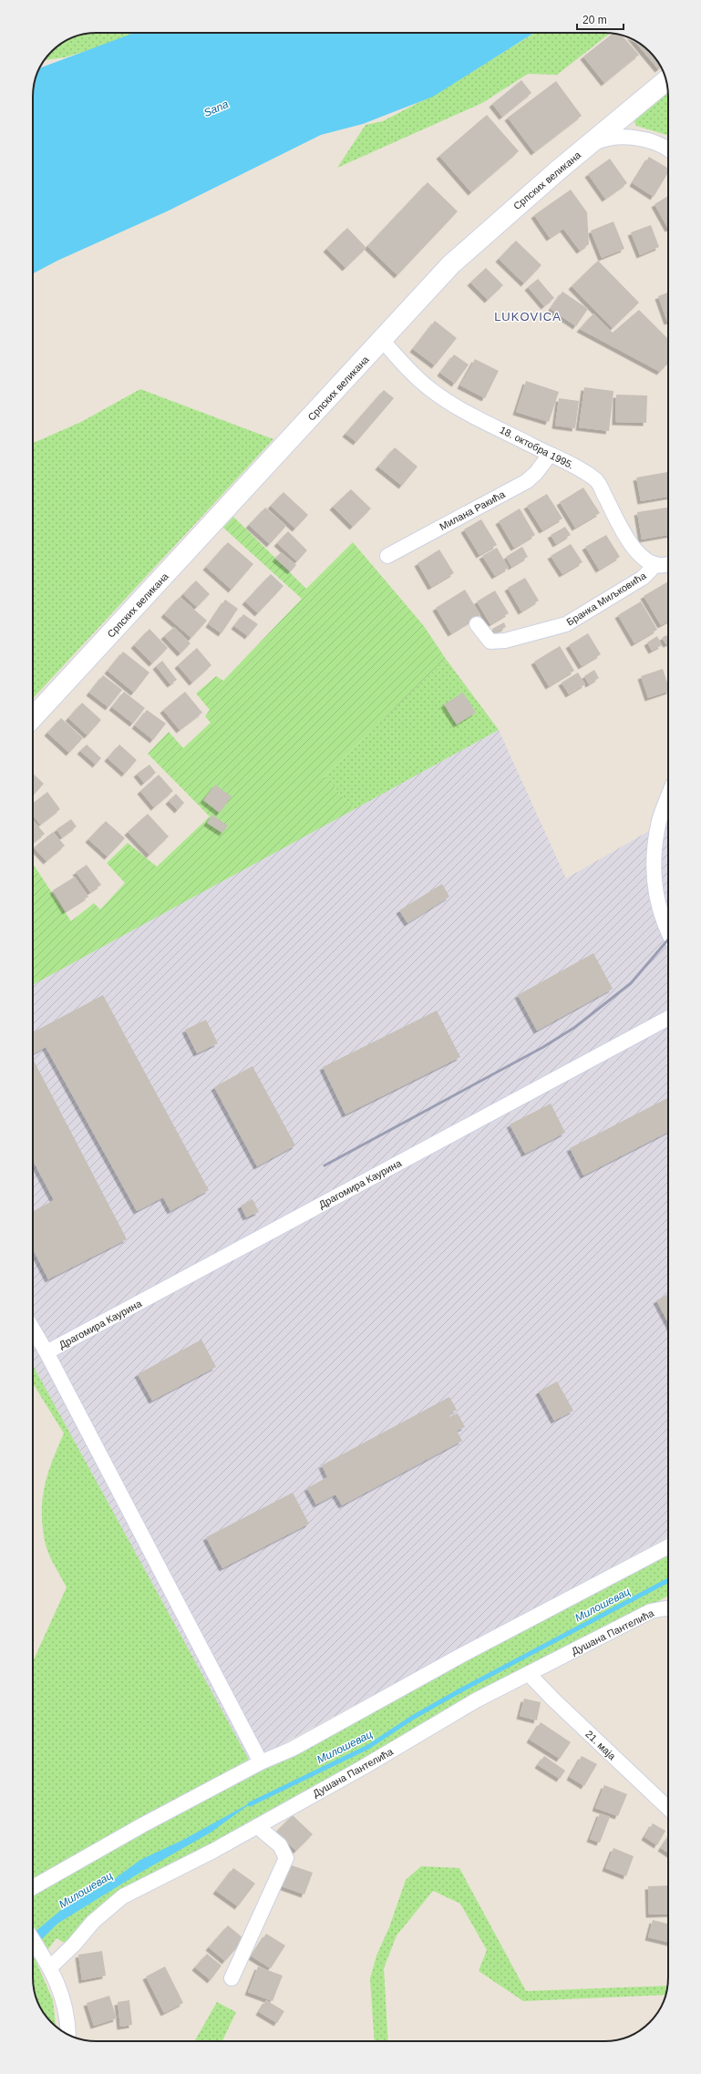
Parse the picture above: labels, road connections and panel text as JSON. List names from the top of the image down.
{
  "streets": {
    "main road": ["Српских великана"],
    "street": [
      "18. октобра 1995.",
      "Милана Ракића",
      "Бранка Миљковића",
      "Драгомира Каурина",
      "Душана Пантелића",
      "21. маја"
    ]
  },
  "crossings": [
    ["Српских великана", "18. октобра 1995."],
    ["18. октобра 1995.", "Милана Ракића"],
    ["18. октобра 1995.", "Бранка Миљковића"],
    ["Душана Пантелића", "21. маја"]
  ],
  "districts": ["LUKOVICA"],
  "water": ["Sana", "Милошевац"],
  "scale_bar": "20 m"
}
